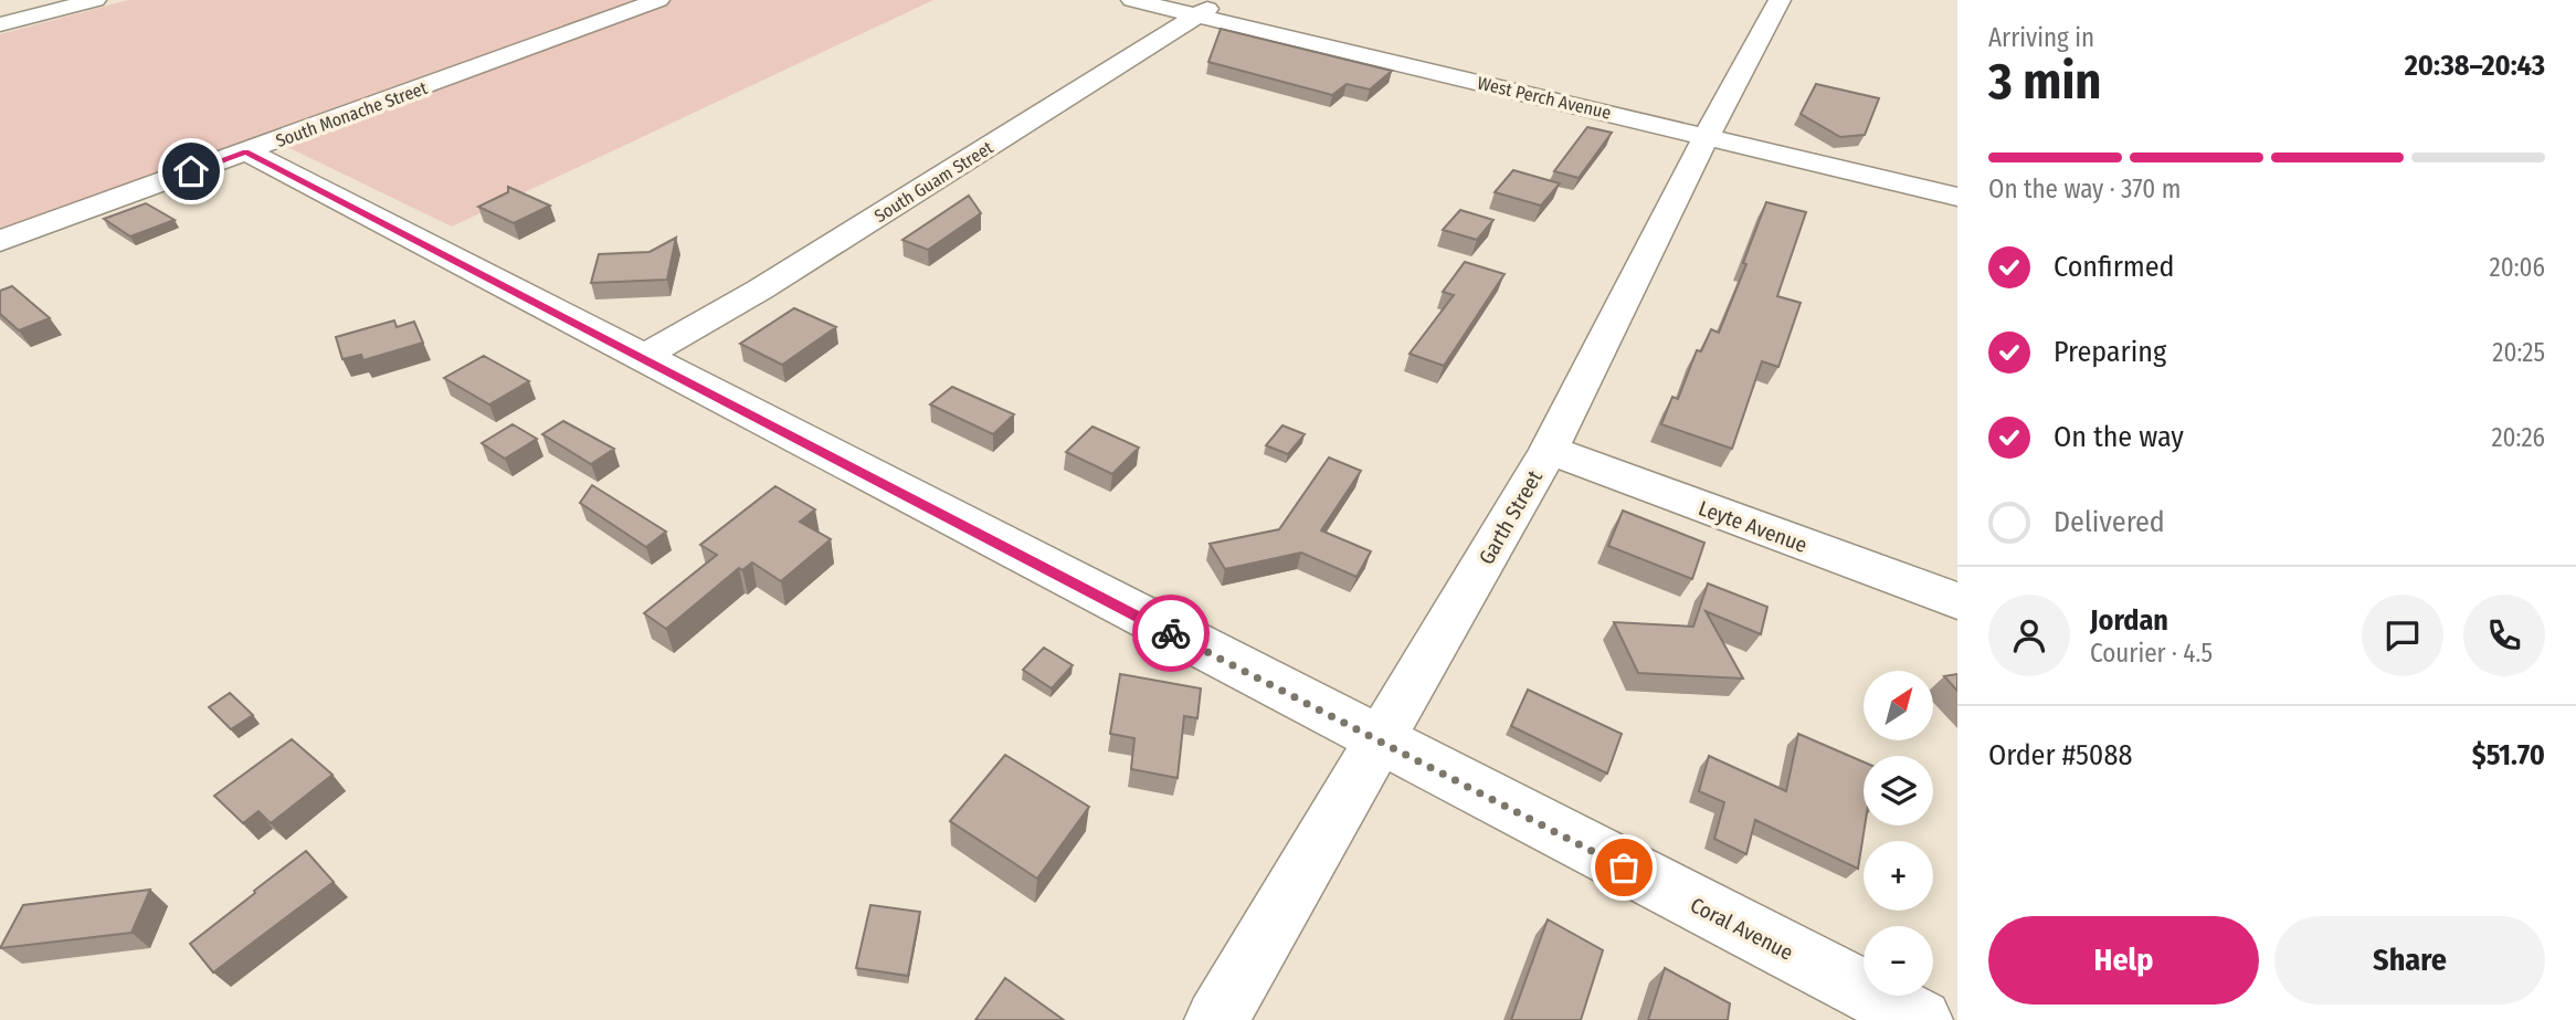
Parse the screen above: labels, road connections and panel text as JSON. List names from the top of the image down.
{
  "streets": {
    "street": [
      "West Perch Avenue",
      "South Monache Street",
      "South Guam Street",
      "Garth Street",
      "Leyte Avenue",
      "Coral Avenue"
    ]
  },
  "crossings": [
    ["West Perch Avenue", "South Guam Street"],
    ["West Perch Avenue", "Garth Street"],
    ["South Monache Street", "Coral Avenue"],
    ["South Guam Street", "Coral Avenue"],
    ["Garth Street", "Leyte Avenue"],
    ["Garth Street", "Coral Avenue"]
  ],
  "north": "top right",
  "page": {
    "heading": ["3 min", "Arriving in", "20:38–20:43"],
    "panel": [
      "Jordan",
      "Courier · 4.5",
      "Order #5088",
      "$51.70"
    ],
    "bar": "On the way · 370 m",
    "list": [
      ["Confirmed", "20:06"],
      ["Preparing", "20:25"],
      ["On the way", "20:26"],
      "Delivered"
    ],
    "map_buttons": ["+", "−"],
    "buttons": ["Help", "Share"]
  }
}
